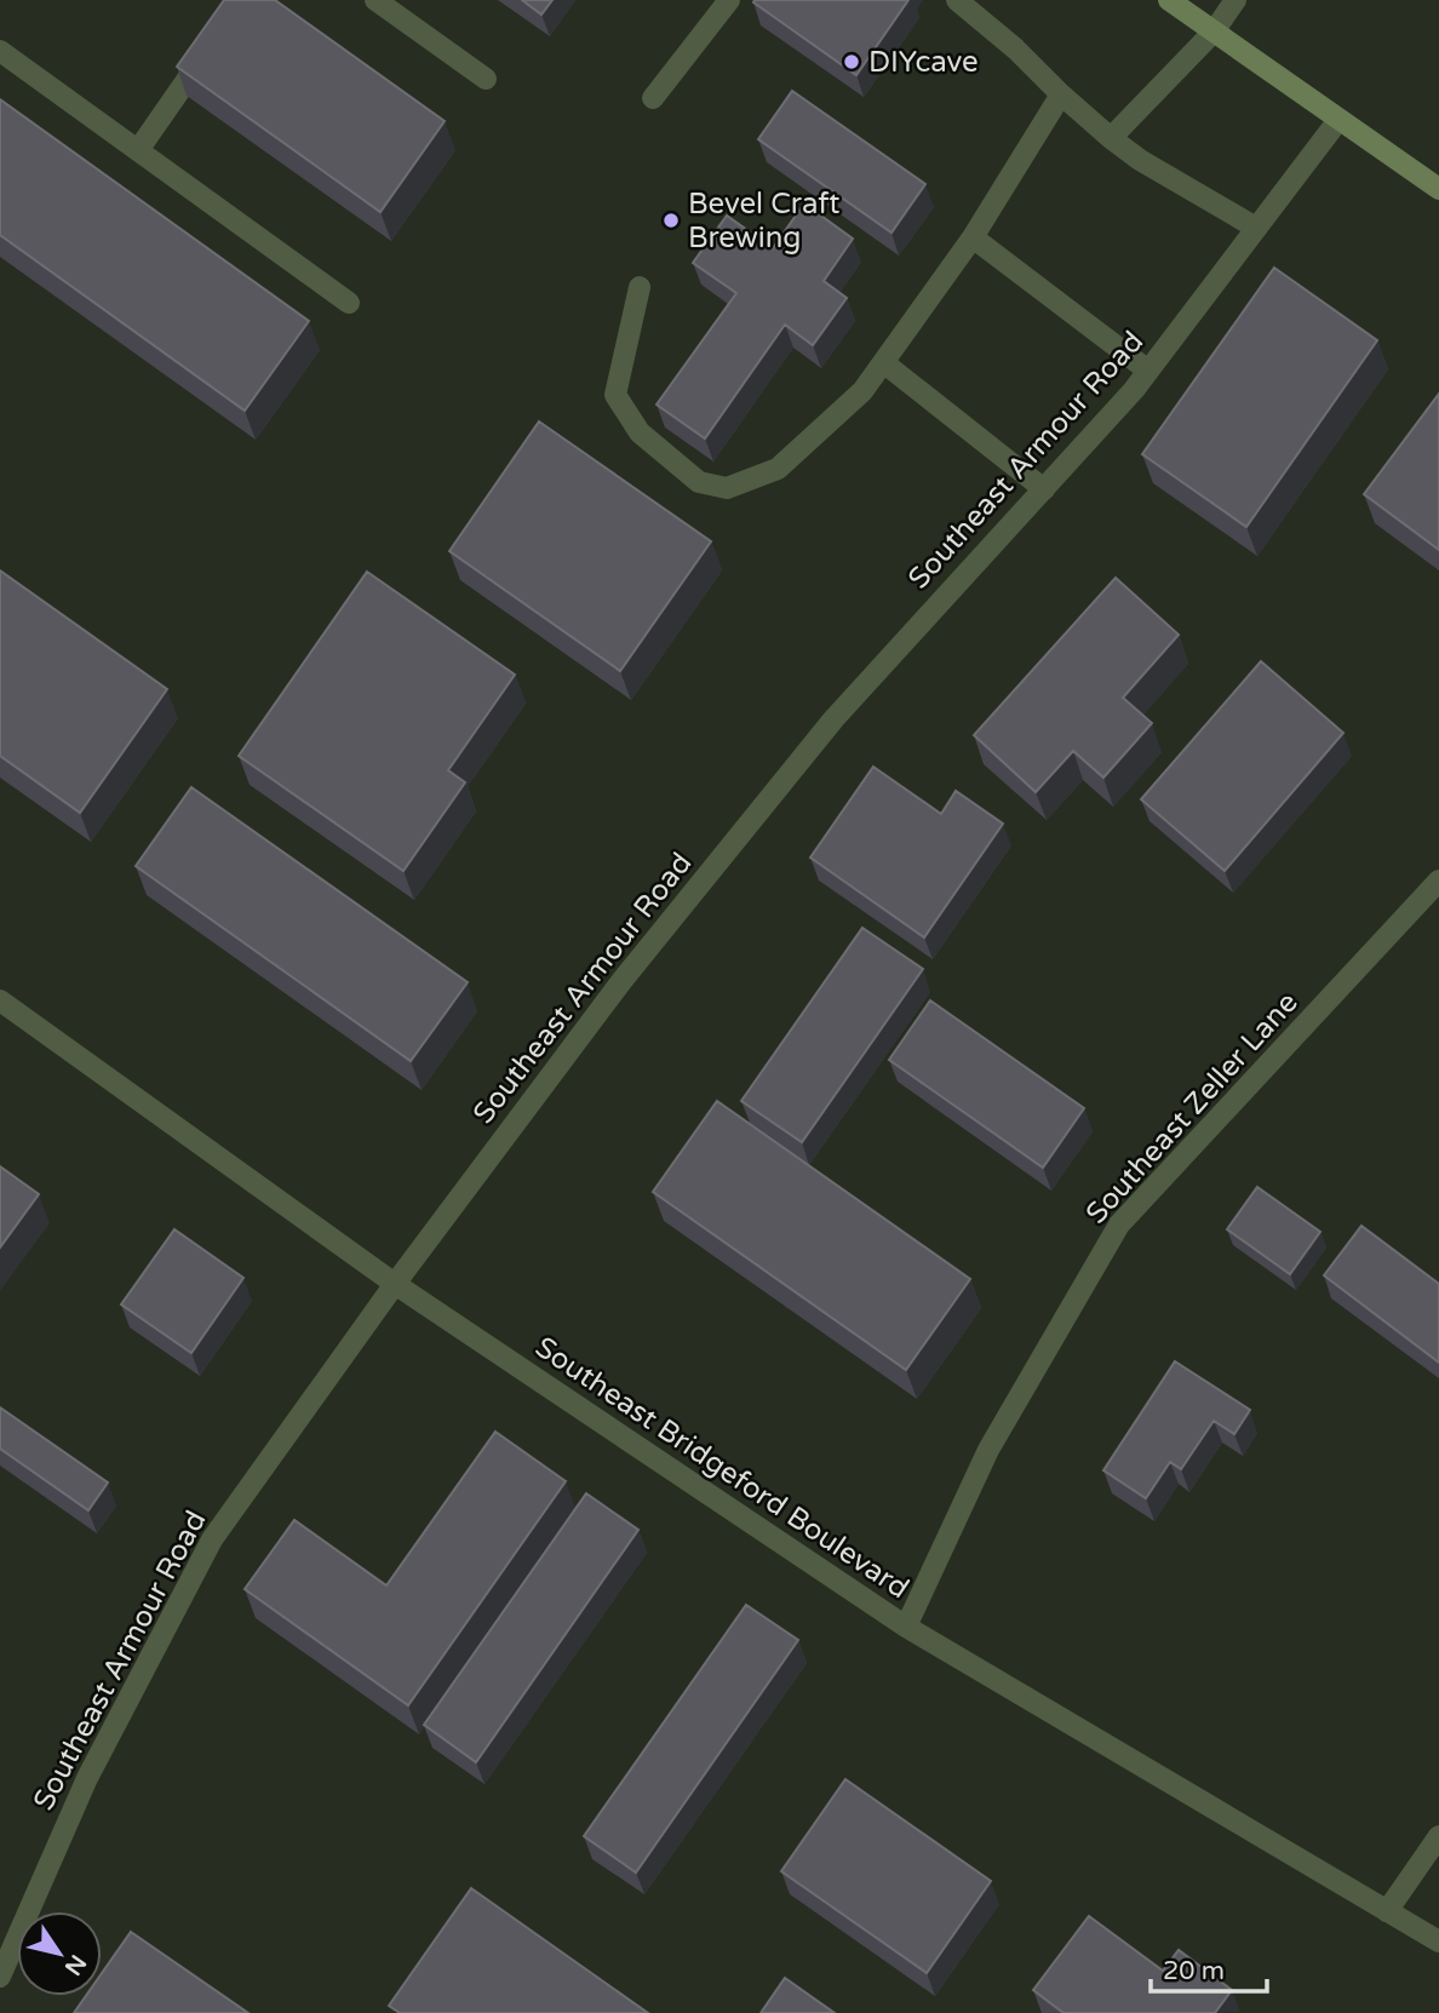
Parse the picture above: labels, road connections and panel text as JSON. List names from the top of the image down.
{
  "streets": {
    "street": ["Southeast Armour Road", "Southeast Zeller Lane", "Southeast Bridgeford Boulevard"]
  },
  "crossings": [
    ["Southeast Armour Road", "Southeast Bridgeford Boulevard"],
    ["Southeast Zeller Lane", "Southeast Bridgeford Boulevard"]
  ],
  "places": ["DIYcave", "Bevel Craft Brewing"],
  "scale_bar": "20 m",
  "north": "bottom right"
}
